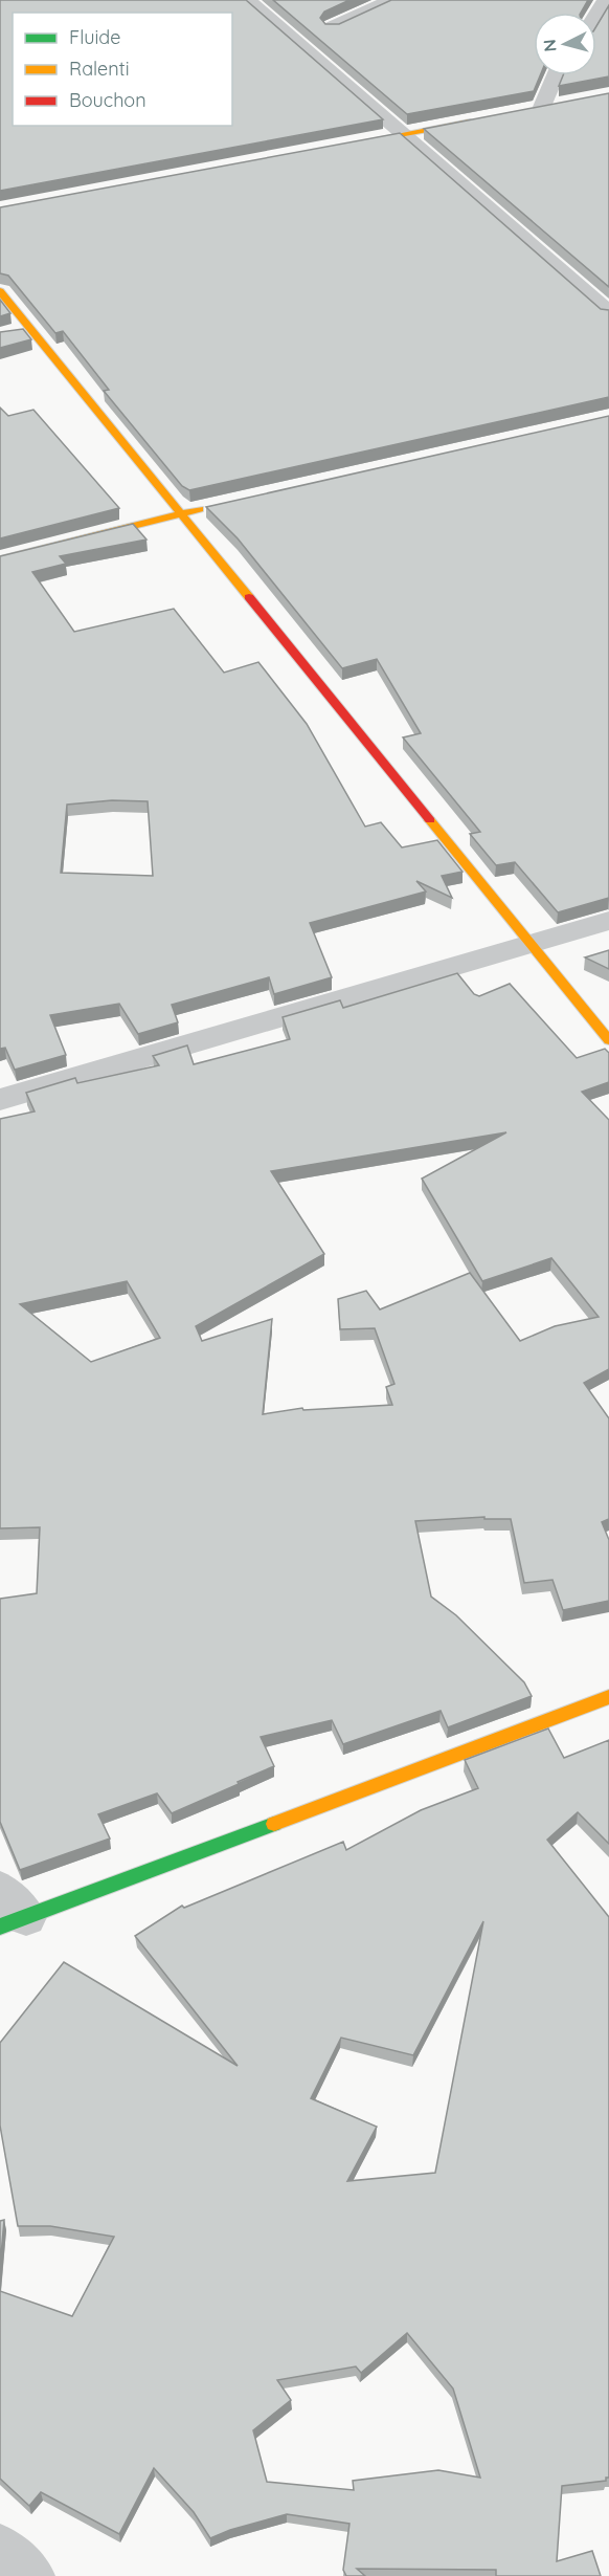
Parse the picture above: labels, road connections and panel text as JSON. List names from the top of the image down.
{
  "legend": ["Fluide", "Ralenti", "Bouchon"],
  "north": "left"
}
